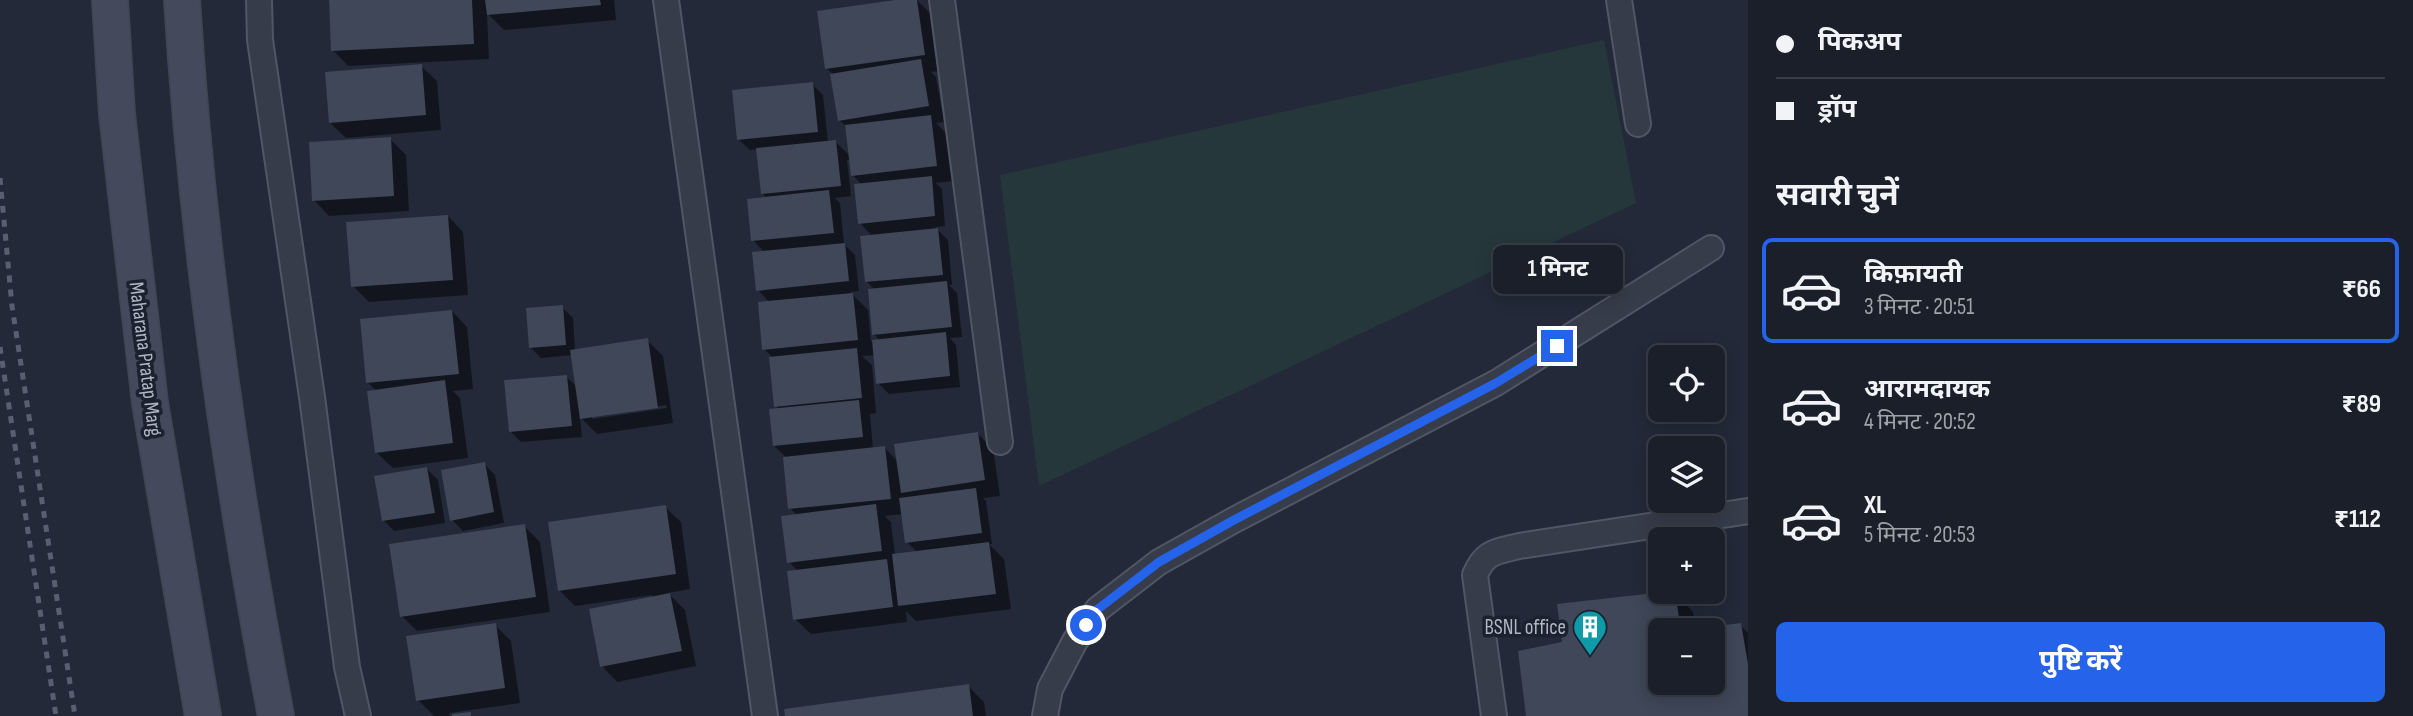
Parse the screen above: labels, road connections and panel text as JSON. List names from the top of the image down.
{
  "streets": {
    "main road": ["Maharana Pratap Marg"]
  },
  "places": {
    "building": ["BSNL office"]
  },
  "page": {
    "banner": ["पिकअप", "ड्रॉप"],
    "heading": "सवारी चुनें",
    "list": [
      {
        "name": "किफ़ायती",
        "note": "3 मिनट · 20:51",
        "value": "₹66"
      },
      {
        "name": "आरामदायक",
        "note": "4 मिनट · 20:52",
        "value": "₹89"
      },
      {
        "name": "XL",
        "note": "5 मिनट · 20:53",
        "value": "₹112"
      }
    ],
    "bubble": "1 मिनट",
    "map_buttons": ["+", "−"],
    "buttons": "पुष्टि करें"
  }
}
